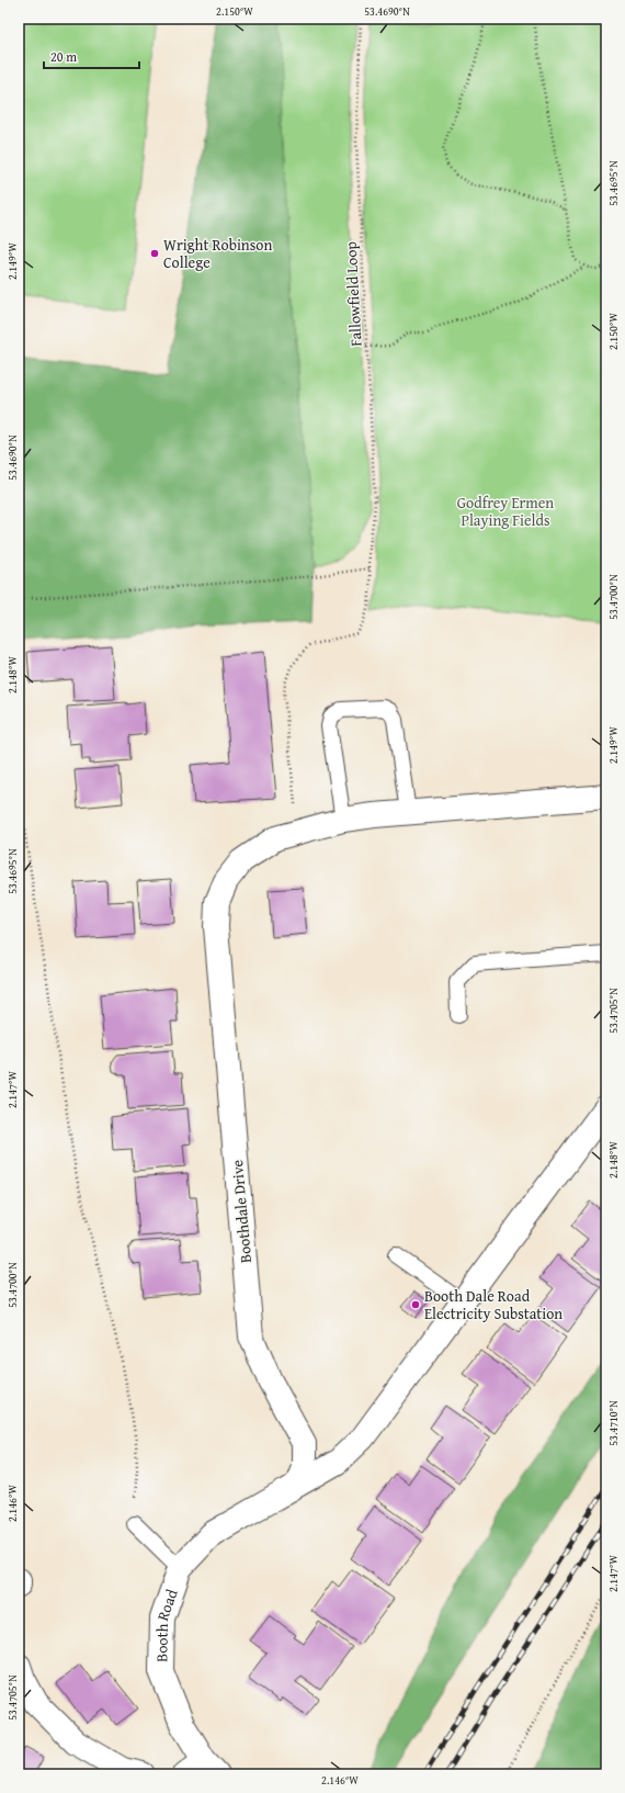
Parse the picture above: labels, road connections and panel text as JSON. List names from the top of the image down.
{
  "streets": {
    "street": ["Boothdale Drive", "Booth Road"],
    "path": ["Fallowfield Loop"]
  },
  "parks": ["Godfrey Ermen Playing Fields"],
  "places": ["Wright Robinson College", "Booth Dale Road Electricity Substation"],
  "scale_bar": "20 m",
  "coordinates": [
    "2.150°W",
    "53.4690°N",
    "53.4695°N",
    "2.149°W",
    "53.4700°N",
    "2.148°W",
    "53.4705°N",
    "2.147°W",
    "53.4710°N",
    "2.146°W"
  ]
}
